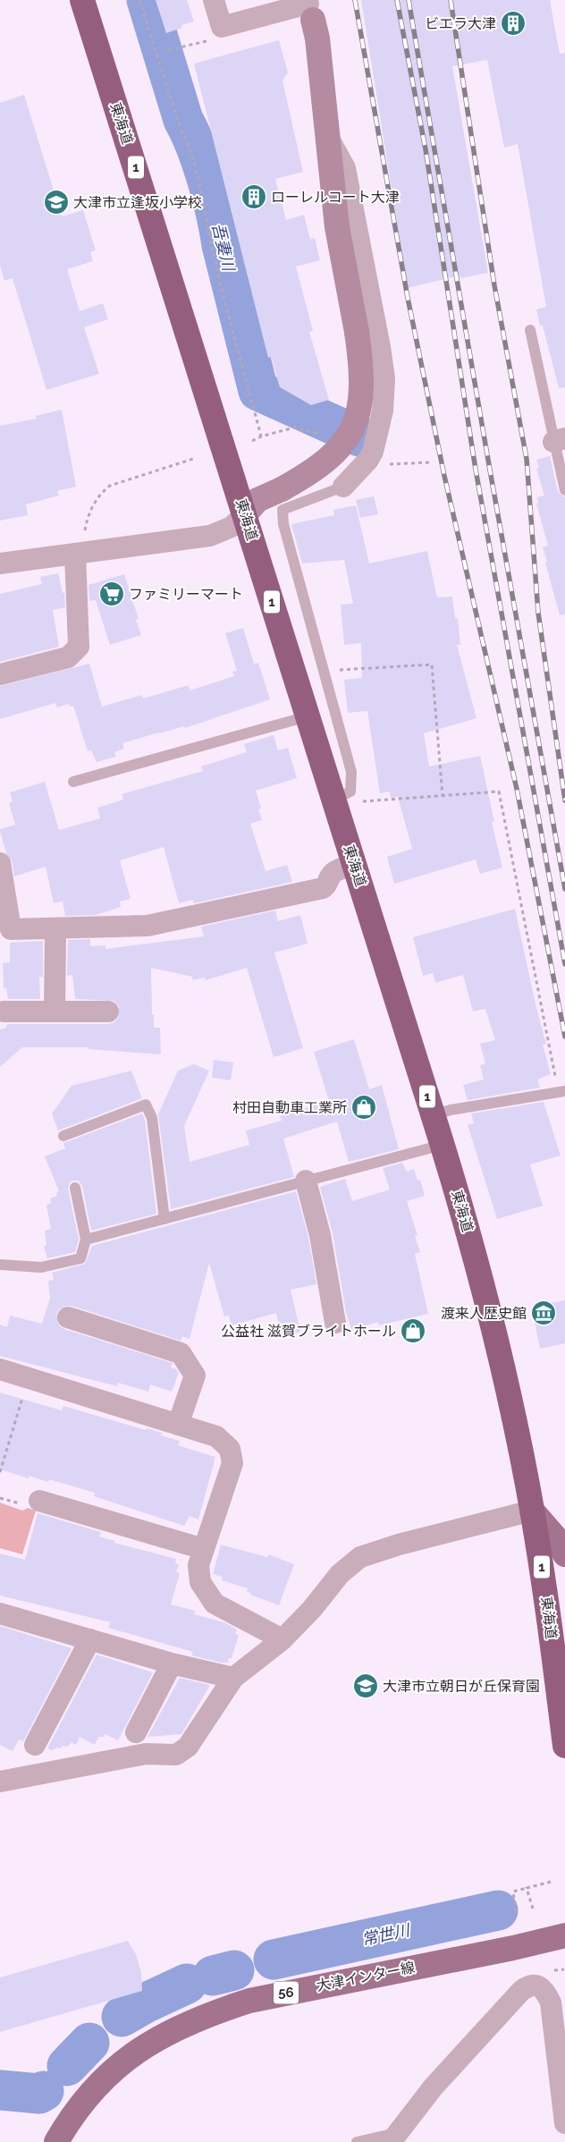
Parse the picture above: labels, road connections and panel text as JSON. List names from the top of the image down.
{
  "streets": {
    "highway": ["東海道", "1"],
    "main road": ["大津インター線", "56"]
  },
  "water": ["吾妻川", "常世川"],
  "places": {
    "building": ["ビエラ大津", "ローレルコート大津"],
    "school or university": ["大津市立逢坂小学校", "大津市立朝日が丘保育園"],
    "supermarket": ["ファミリーマート"],
    "shop": ["村田自動車工業所", "公益社 滋賀ブライトホール"],
    "museum": ["渡来人歴史館"]
  }
}
